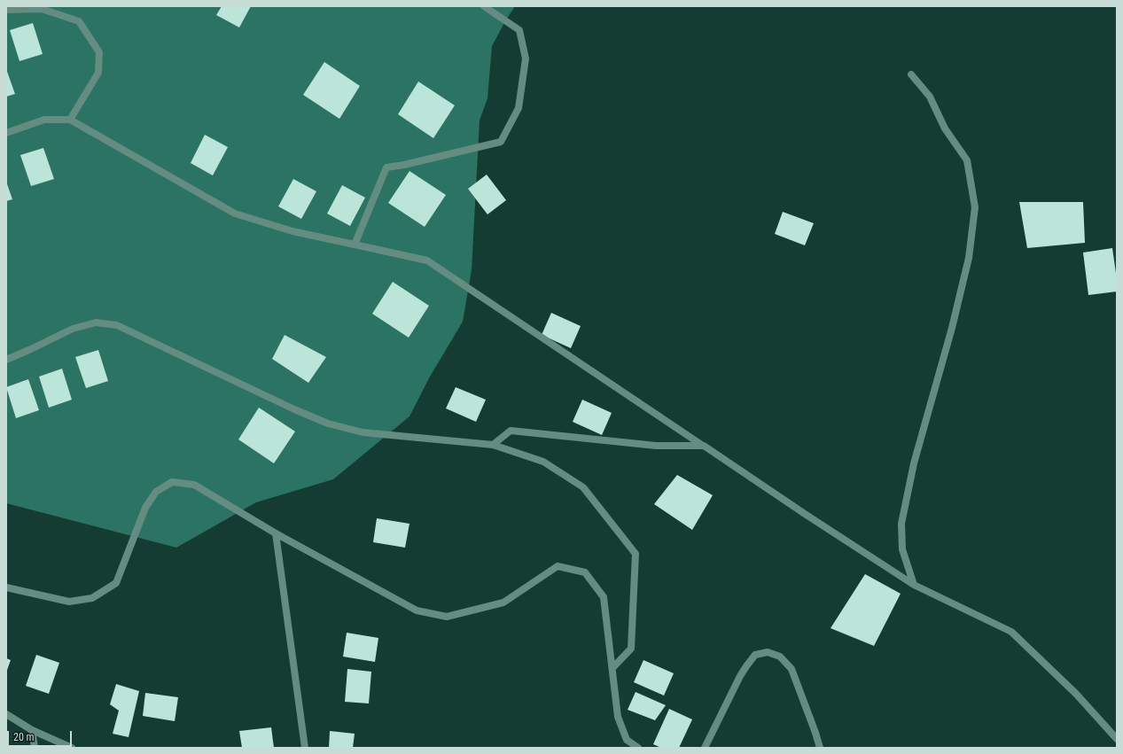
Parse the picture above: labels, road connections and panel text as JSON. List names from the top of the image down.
{
  "scale_bar": "20 m"
}
